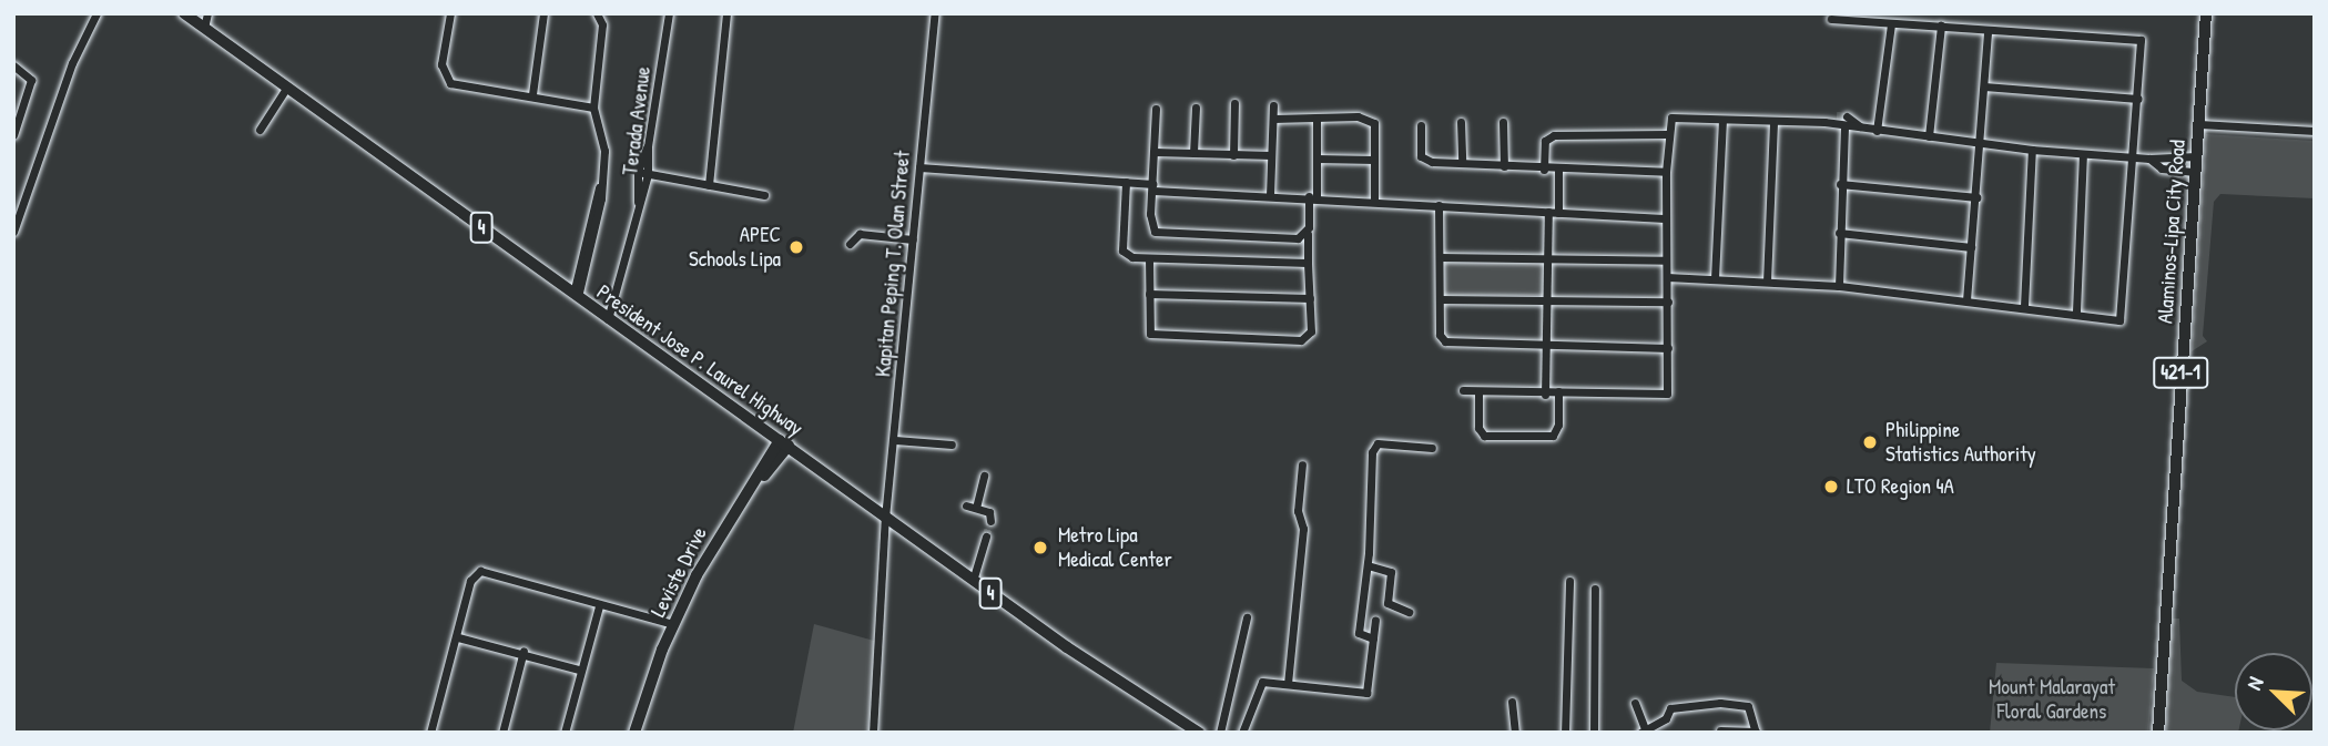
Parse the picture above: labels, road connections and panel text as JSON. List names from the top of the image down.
{
  "streets": {
    "main road": [
      "4",
      "Alaminos-Lipa City Road",
      "President Jose P. Laurel Highway",
      "421-1",
      "Leviste Drive"
    ],
    "street": ["Terada Avenue", "Kapitan Peping T. Olan Street"]
  },
  "crossings": [
    ["Terada Avenue", "President Jose P. Laurel Highway"],
    ["Kapitan Peping T. Olan Street", "President Jose P. Laurel Highway"],
    ["President Jose P. Laurel Highway", "Leviste Drive"]
  ],
  "parks": ["Mount Malarayat Floral Gardens"],
  "places": [
    "APEC Schools Lipa",
    "Philippine Statistics Authority",
    "LTO Region 4A",
    "Metro Lipa Medical Center"
  ],
  "north": "top left"
}
